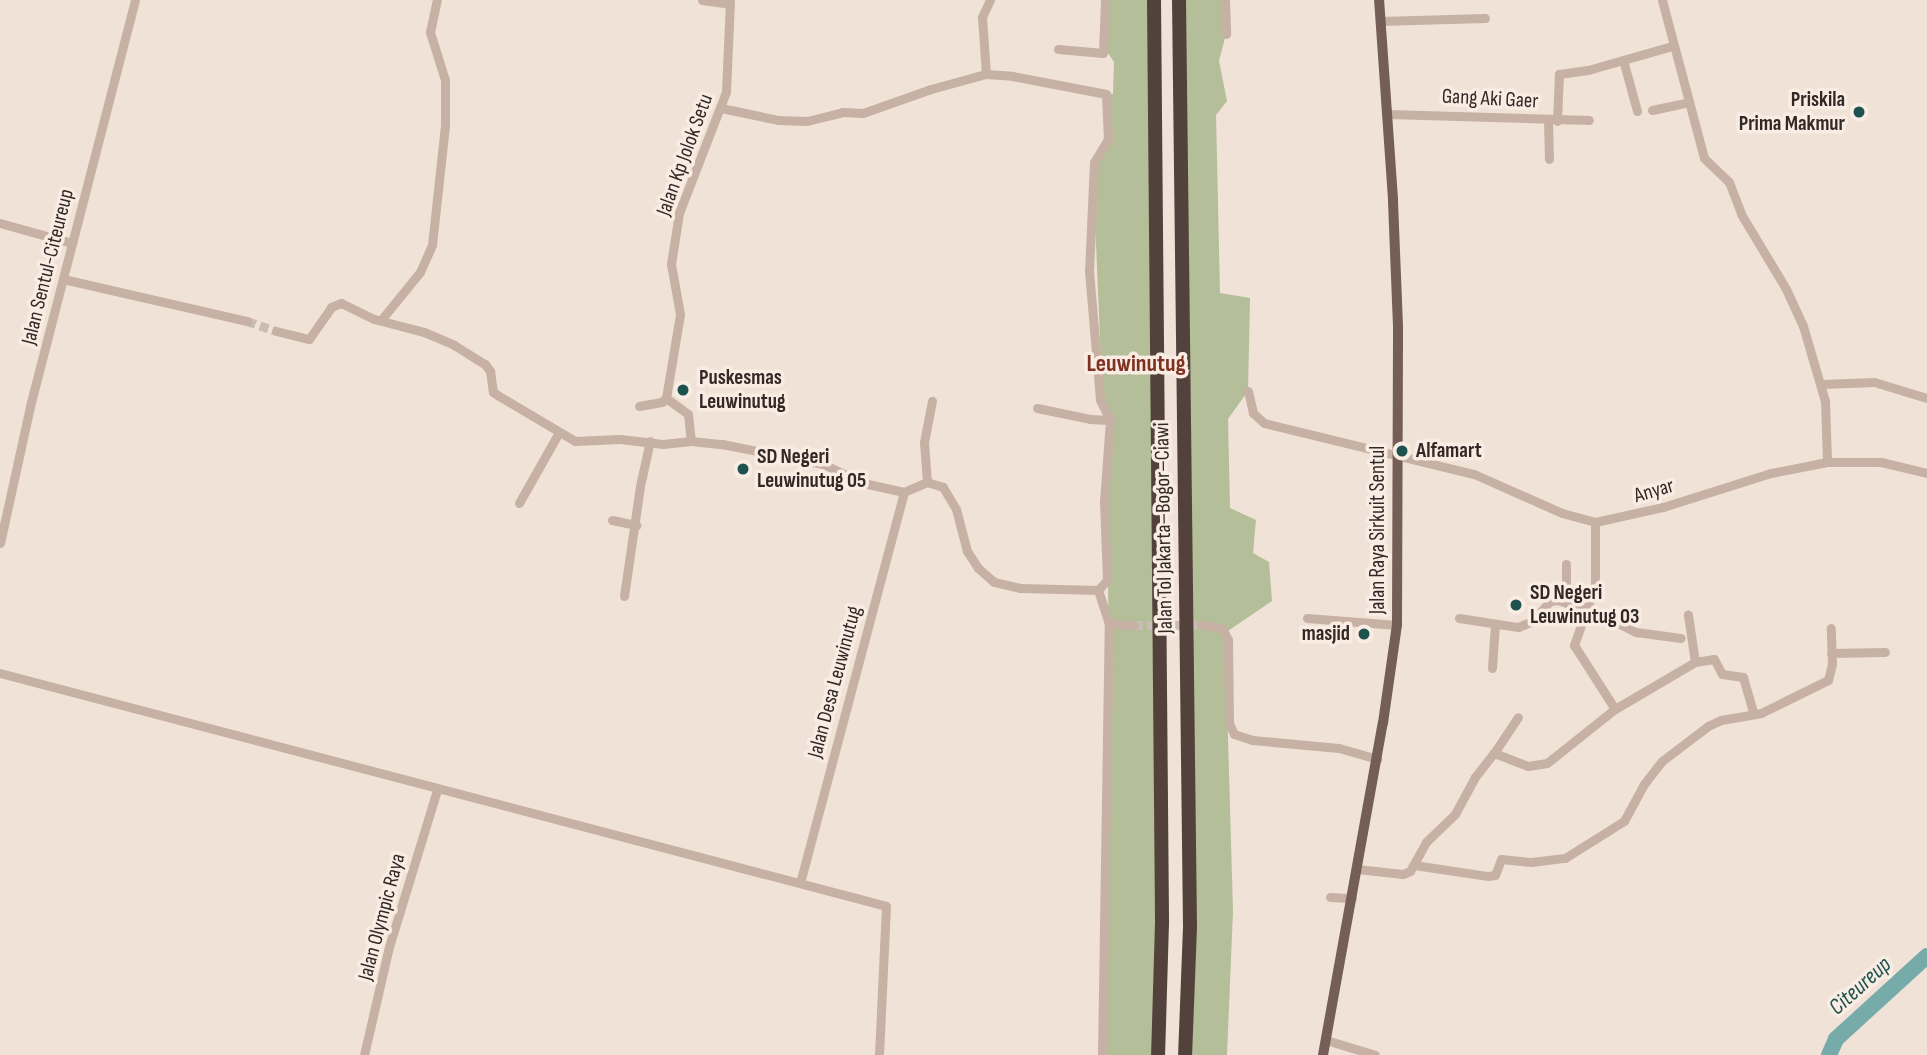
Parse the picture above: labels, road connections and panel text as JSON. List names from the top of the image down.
{
  "streets": {
    "highway": ["Jalan Tol Jakarta–Bogor–Ciawi"],
    "main road": ["Jalan Raya Sirkuit Sentul"],
    "street": [
      "Gang Aki Gaer",
      "Jalan Kp Jolok Setu",
      "Jalan Sentul-Citeureup",
      "Anyar",
      "Jalan Desa Leuwinutug",
      "Jalan Olympic Raya"
    ]
  },
  "crossings": [
    ["Gang Aki Gaer", "Jalan Raya Sirkuit Sentul"],
    ["Anyar", "Jalan Raya Sirkuit Sentul"]
  ],
  "districts": ["Leuwinutug"],
  "water": ["Citeureup"],
  "places": [
    "Priskila Prima Makmur",
    "Puskesmas Leuwinutug",
    "Alfamart",
    "SD Negeri Leuwinutug 05",
    "SD Negeri Leuwinutug 03",
    "masjid"
  ]
}
